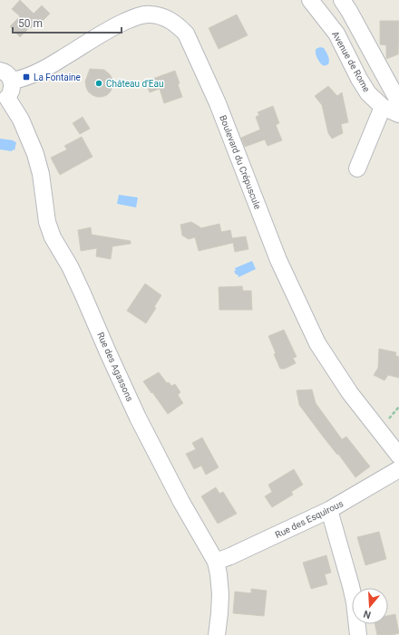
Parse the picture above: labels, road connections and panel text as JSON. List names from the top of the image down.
{
  "streets": {
    "street": [
      "Avenue de Rome",
      "Boulevard du Crépuscule",
      "Rue des Agassons",
      "Rue des Esquirous"
    ]
  },
  "crossings": [
    ["Rue des Agassons", "Rue des Esquirous"]
  ],
  "places": {
    "transit": ["La Fontaine"],
    "other": ["Château d'Eau"]
  },
  "scale_bar": "50 m",
  "north": "bottom"
}
